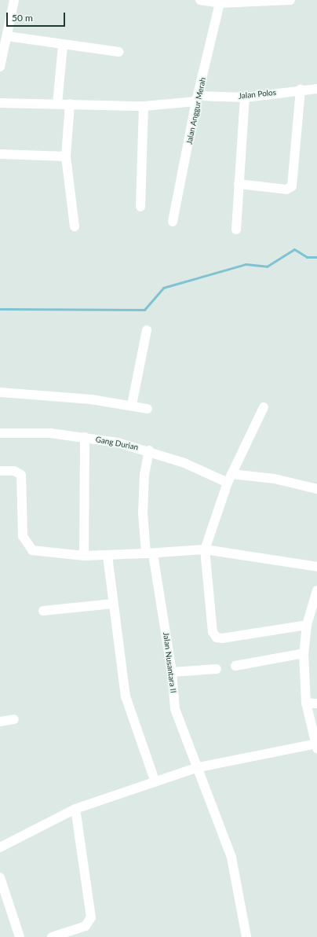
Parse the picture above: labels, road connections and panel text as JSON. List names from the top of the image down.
{
  "streets": {
    "street": [
      "Jalan Polos",
      "Jalan Anggur Merah",
      "Gang Durian",
      "Jalan Nusantara II"
    ]
  },
  "crossings": [
    ["Jalan Polos", "Jalan Anggur Merah"],
    ["Gang Durian", "Jalan Nusantara II"]
  ],
  "scale_bar": "50 m"
}
